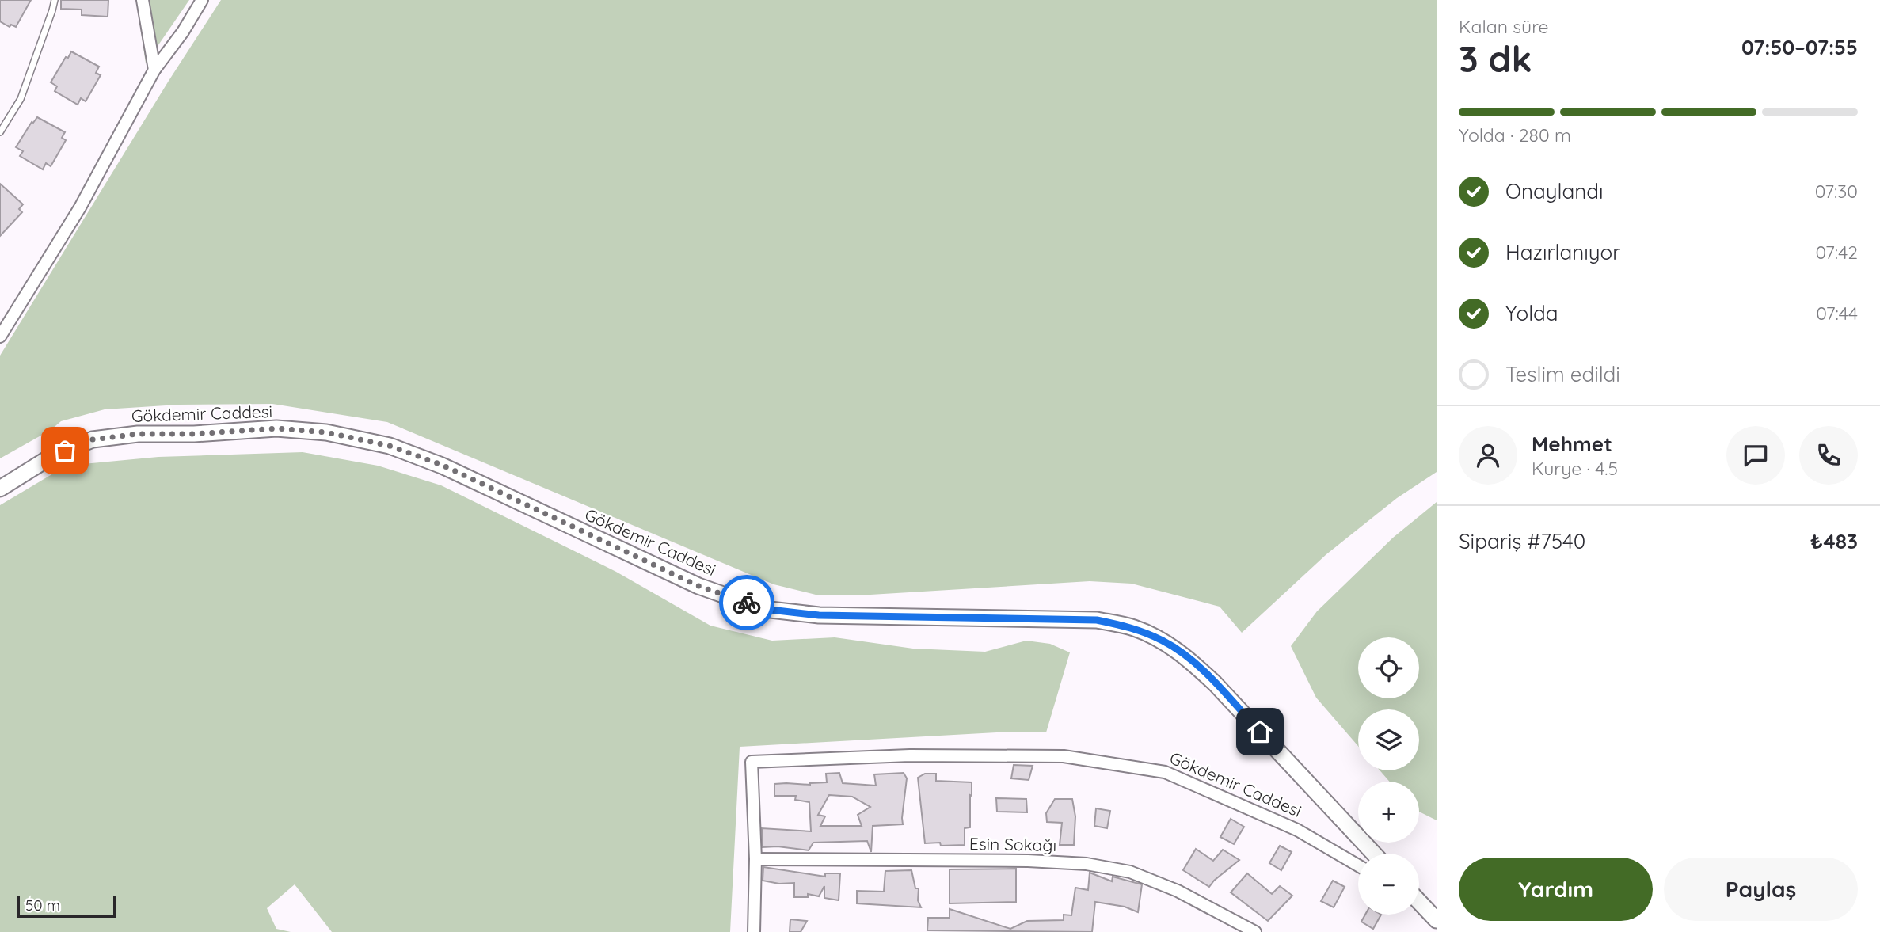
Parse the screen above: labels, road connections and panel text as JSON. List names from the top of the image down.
{
  "streets": {
    "main road": ["Gökdemir Caddesi"],
    "street": ["Esin Sokağı"]
  },
  "crossings": [
    ["Gökdemir Caddesi", "Esin Sokağı"]
  ],
  "scale_bar": "50 m",
  "page": {
    "heading": ["3 dk", "Kalan süre", "07:50–07:55"],
    "panel": [
      "Mehmet",
      "Kurye · 4.5",
      "Sipariş #7540",
      "₺483"
    ],
    "bar": "Yolda · 280 m",
    "list": [
      ["Onaylandı", "07:30"],
      ["Hazırlanıyor", "07:42"],
      ["Yolda", "07:44"],
      "Teslim edildi"
    ],
    "map_buttons": ["+", "−"],
    "buttons": ["Yardım", "Paylaş"],
    "scale": "50 m"
  }
}
